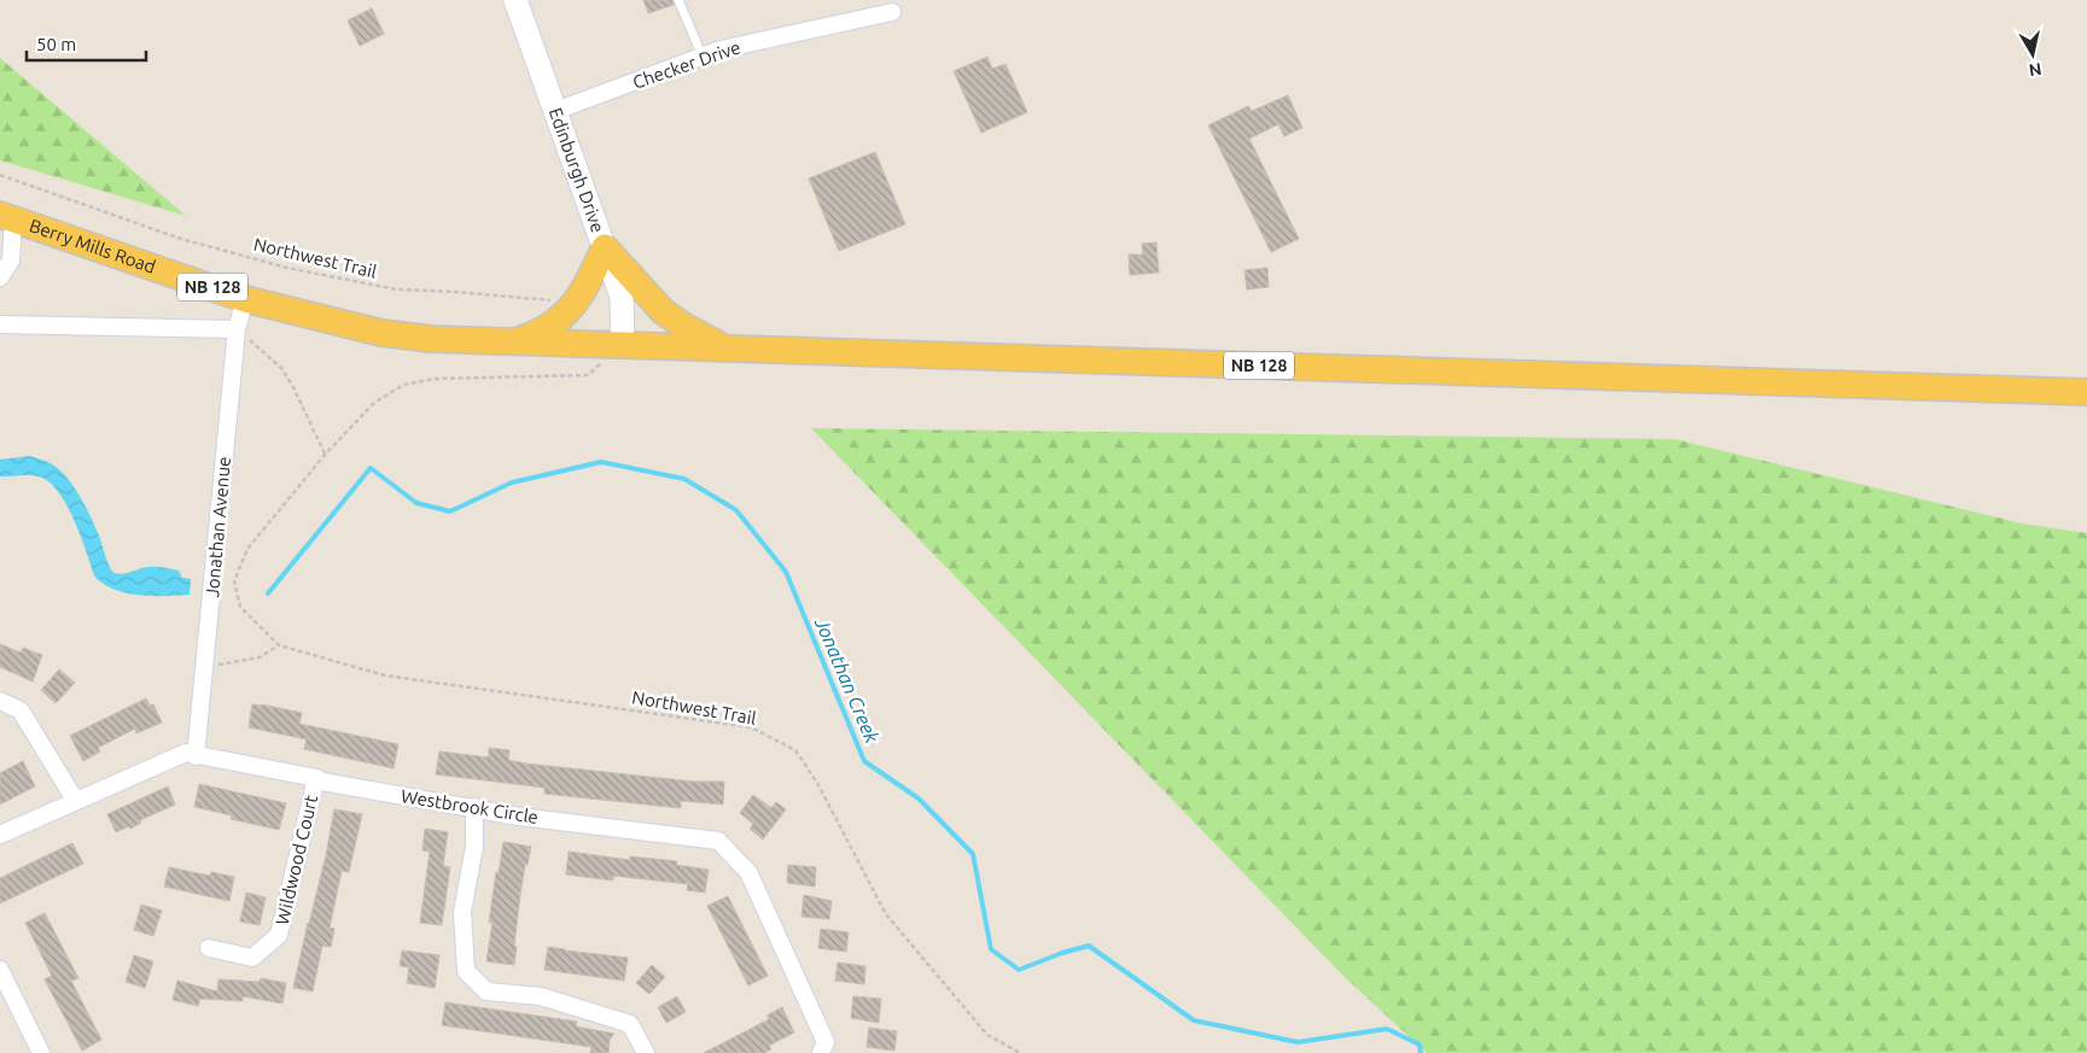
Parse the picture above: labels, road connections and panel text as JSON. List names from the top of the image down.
{
  "streets": {
    "main road": ["Berry Mills Road", "NB 128"],
    "street": [
      "Checker Drive",
      "Edinburgh Drive",
      "Jonathan Avenue",
      "Westbrook Circle",
      "Wildwood Court"
    ],
    "path": ["Northwest Trail"]
  },
  "crossings": [
    ["Checker Drive", "Edinburgh Drive"],
    ["Edinburgh Drive", "NB 128"],
    ["Berry Mills Road", "NB 128"],
    ["Berry Mills Road", "Jonathan Avenue"],
    ["Jonathan Avenue", "Westbrook Circle"],
    ["Westbrook Circle", "Wildwood Court"]
  ],
  "water": ["Jonathan Creek"],
  "scale_bar": "50 m",
  "north": "bottom"
}
